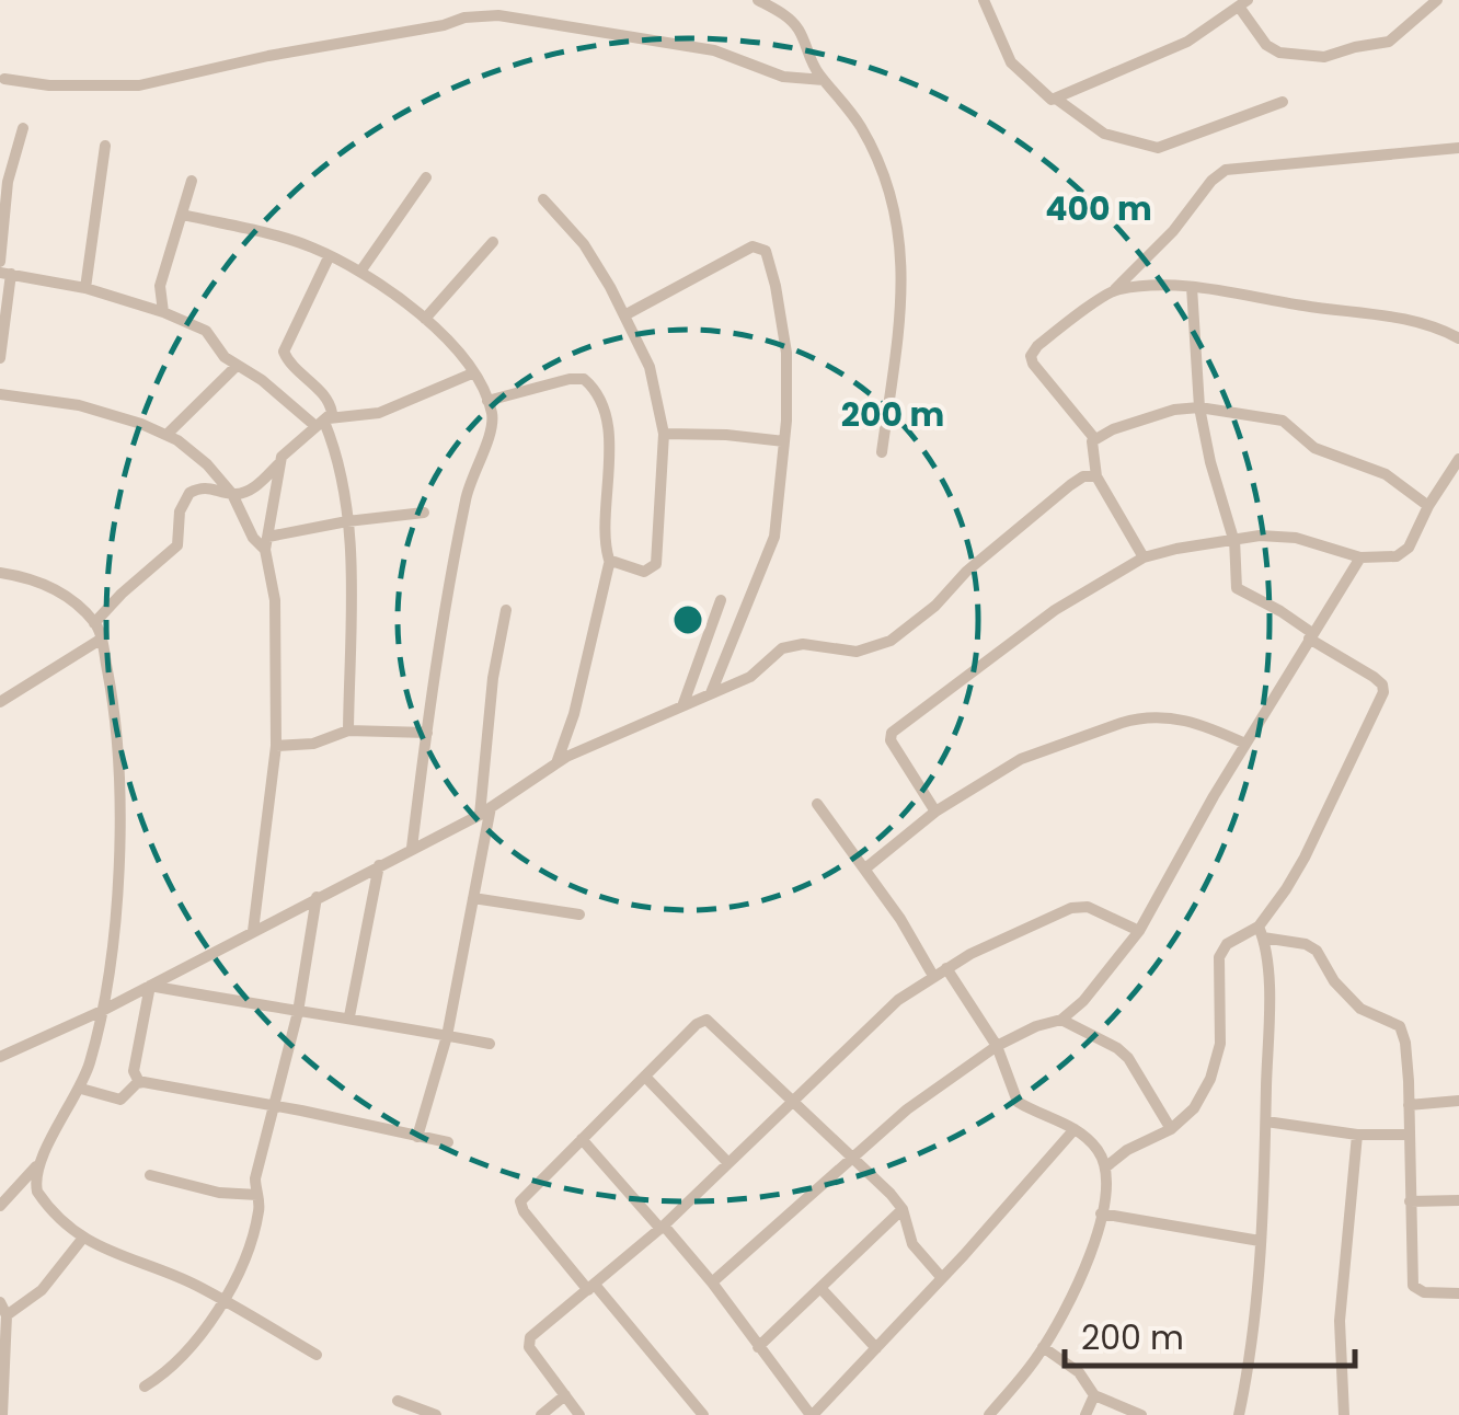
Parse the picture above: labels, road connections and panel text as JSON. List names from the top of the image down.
{
  "scale_bar": "200 m",
  "rings": ["400 m", "200 m"]
}
